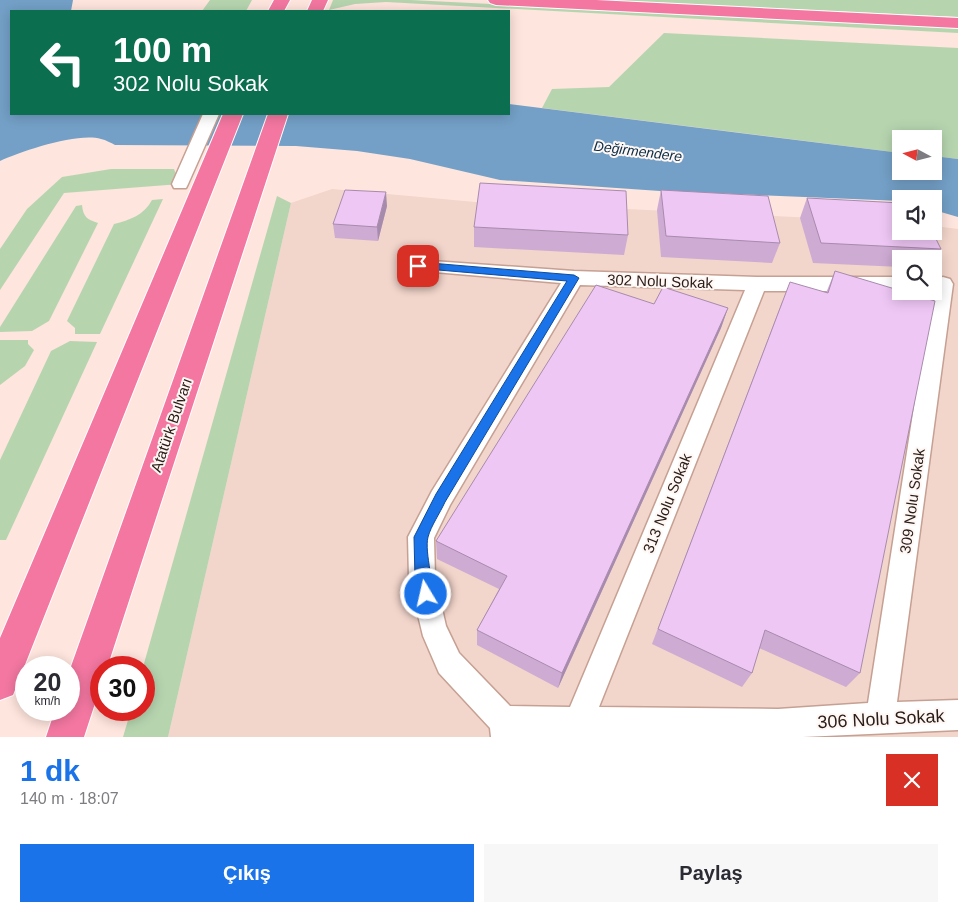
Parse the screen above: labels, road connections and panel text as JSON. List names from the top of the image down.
{
  "streets": {
    "highway": ["Atatürk Bulvarı"],
    "street": [
      "302 Nolu Sokak",
      "309 Nolu Sokak",
      "313 Nolu Sokak",
      "306 Nolu Sokak"
    ]
  },
  "crossings": [
    ["302 Nolu Sokak", "313 Nolu Sokak"],
    ["309 Nolu Sokak", "306 Nolu Sokak"],
    ["313 Nolu Sokak", "306 Nolu Sokak"]
  ],
  "water": ["Değirmendere"],
  "north": "left",
  "page": {
    "turn": ["100 m", "302 Nolu Sokak"],
    "speed": "20 km/h",
    "limit": "30",
    "heading": ["1 dk", "140 m · 18:07"],
    "buttons": ["Çıkış", "Paylaş"]
  }
}
